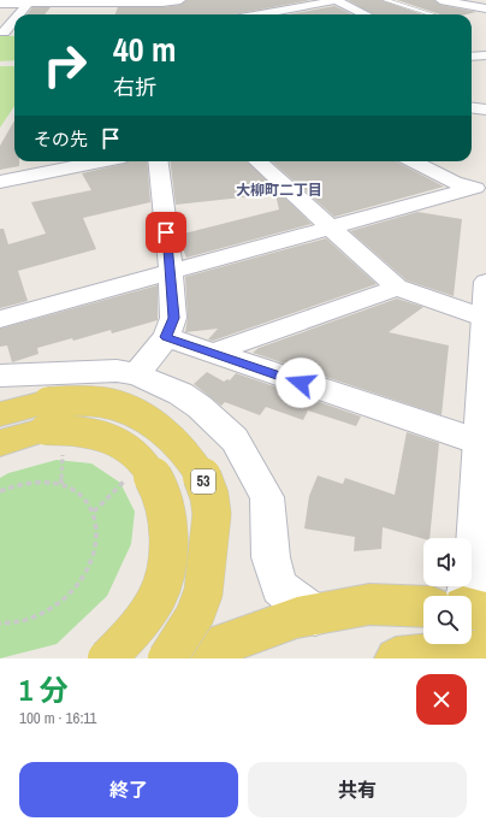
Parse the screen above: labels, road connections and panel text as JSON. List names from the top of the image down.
{
  "streets": {
    "main road": ["53"]
  },
  "districts": ["大柳町二丁目"],
  "page": {
    "turn": ["40 m", "右折"],
    "then": "その先",
    "heading": ["1 分", "100 m · 16:11"],
    "buttons": ["終了", "共有"]
  }
}
